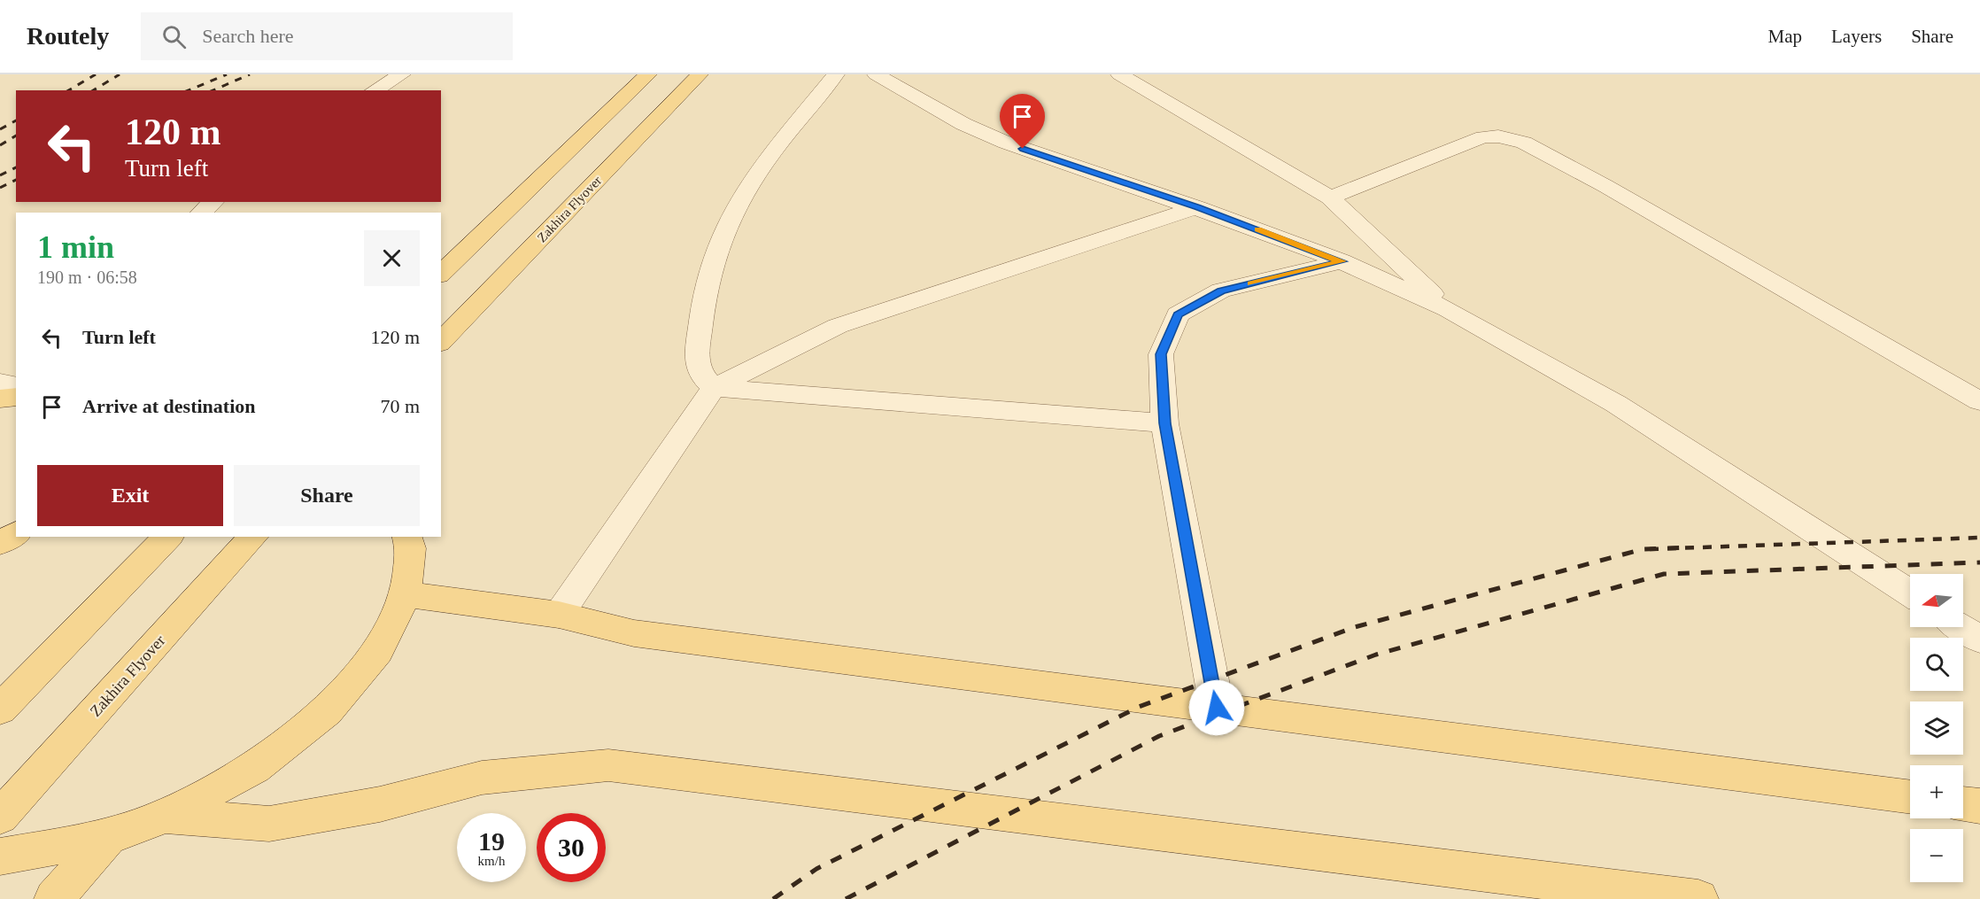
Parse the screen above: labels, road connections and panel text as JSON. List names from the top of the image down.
{
  "streets": {
    "main road": ["Zakhira Flyover"]
  },
  "north": "left",
  "page": {
    "header": "Routely",
    "search": "Search here",
    "nav": ["Map", "Layers", "Share"],
    "turn": ["120 m", "Turn left"],
    "heading": ["1 min", "190 m · 06:58"],
    "list": [
      {
        "name": "Turn left",
        "value": "120 m"
      },
      {
        "name": "Arrive at destination",
        "value": "70 m"
      }
    ],
    "buttons": ["Exit", "Share"],
    "map_buttons": ["+", "−"],
    "speed": "19 km/h",
    "limit": "30"
  }
}
